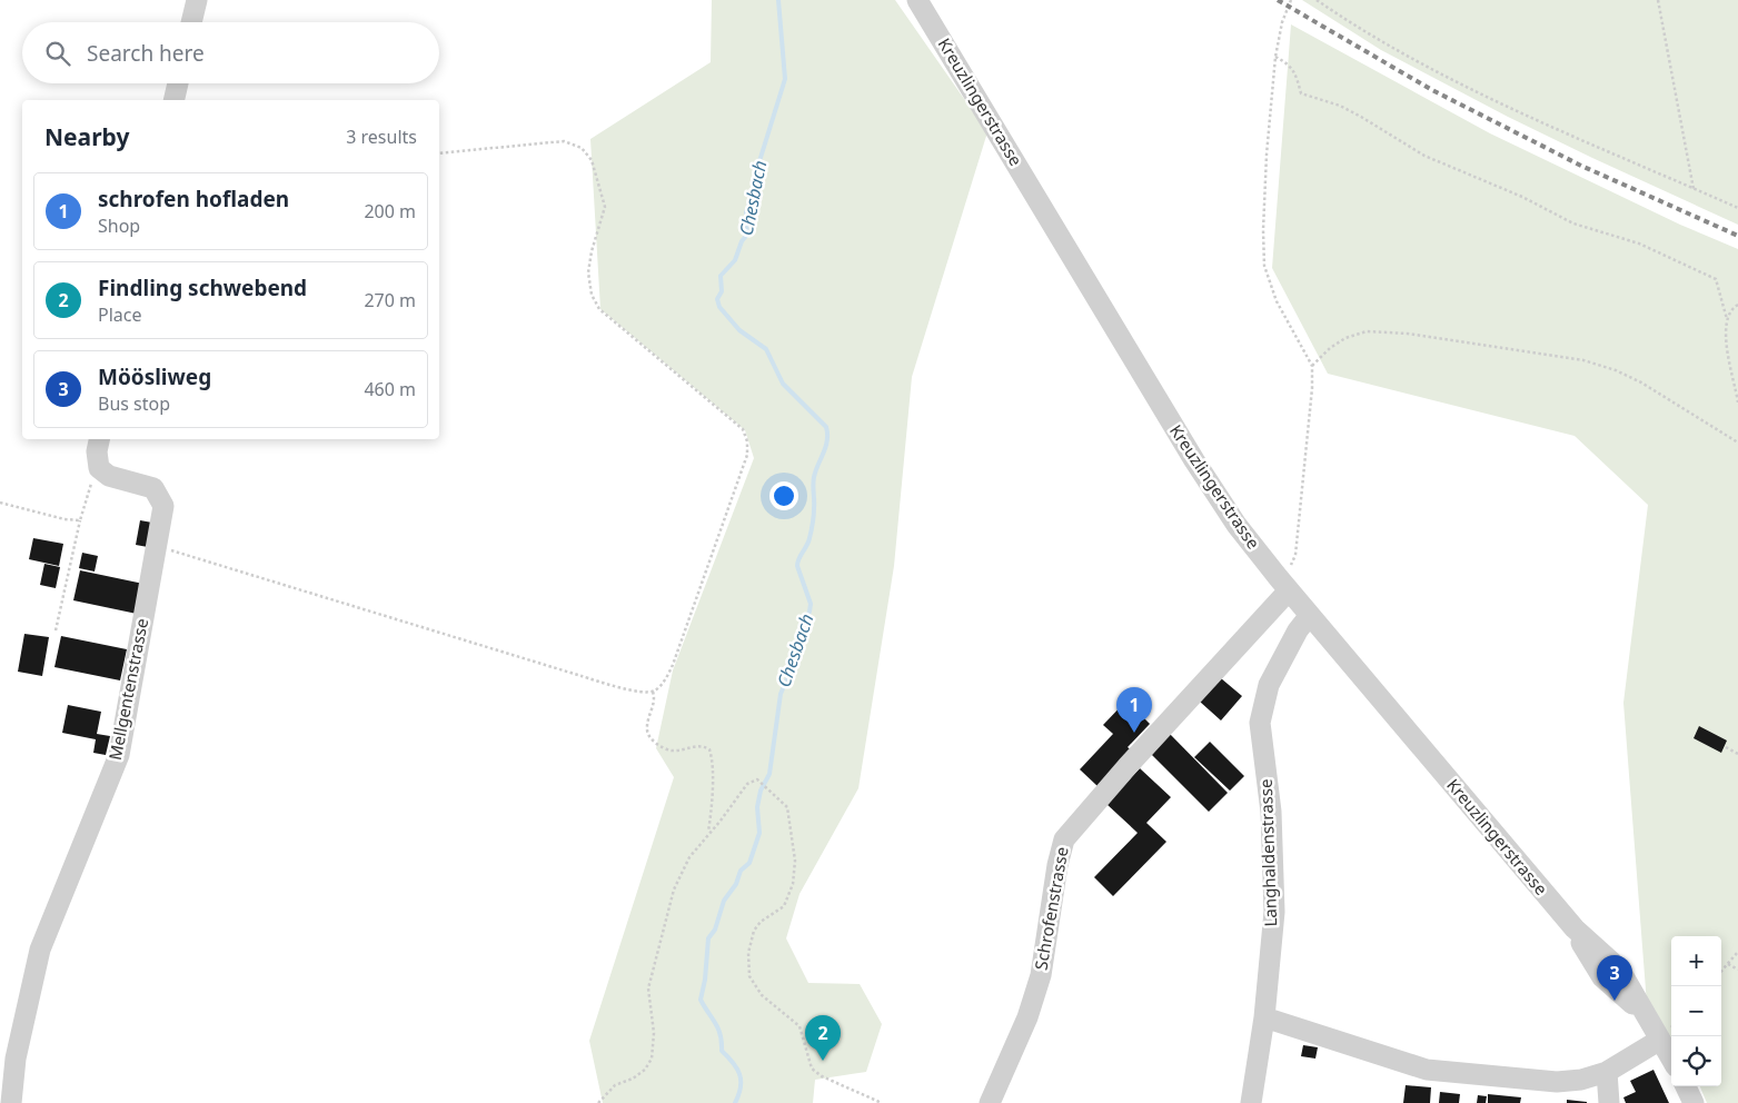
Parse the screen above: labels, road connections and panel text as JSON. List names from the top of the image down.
{
  "streets": {
    "street": [
      "Kreuzlingerstrasse",
      "Mellgentenstrasse",
      "Langhaldenstrasse",
      "Schrofenstrasse"
    ]
  },
  "crossings": [
    ["Kreuzlingerstrasse", "Langhaldenstrasse"],
    ["Kreuzlingerstrasse", "Schrofenstrasse"]
  ],
  "water": ["Chesbach"],
  "page": {
    "search": "Search here",
    "heading": ["Nearby", "3 results"],
    "list": [
      {
        "mark": "1",
        "name": "schrofen hofladen",
        "note": "Shop",
        "value": "200 m"
      },
      {
        "mark": "2",
        "name": "Findling schwebend",
        "note": "Place",
        "value": "270 m"
      },
      {
        "mark": "3",
        "name": "Möösliweg",
        "note": "Bus stop",
        "value": "460 m"
      }
    ],
    "pins": ["1", "3", "2"],
    "map_buttons": ["+", "−"]
  }
}
